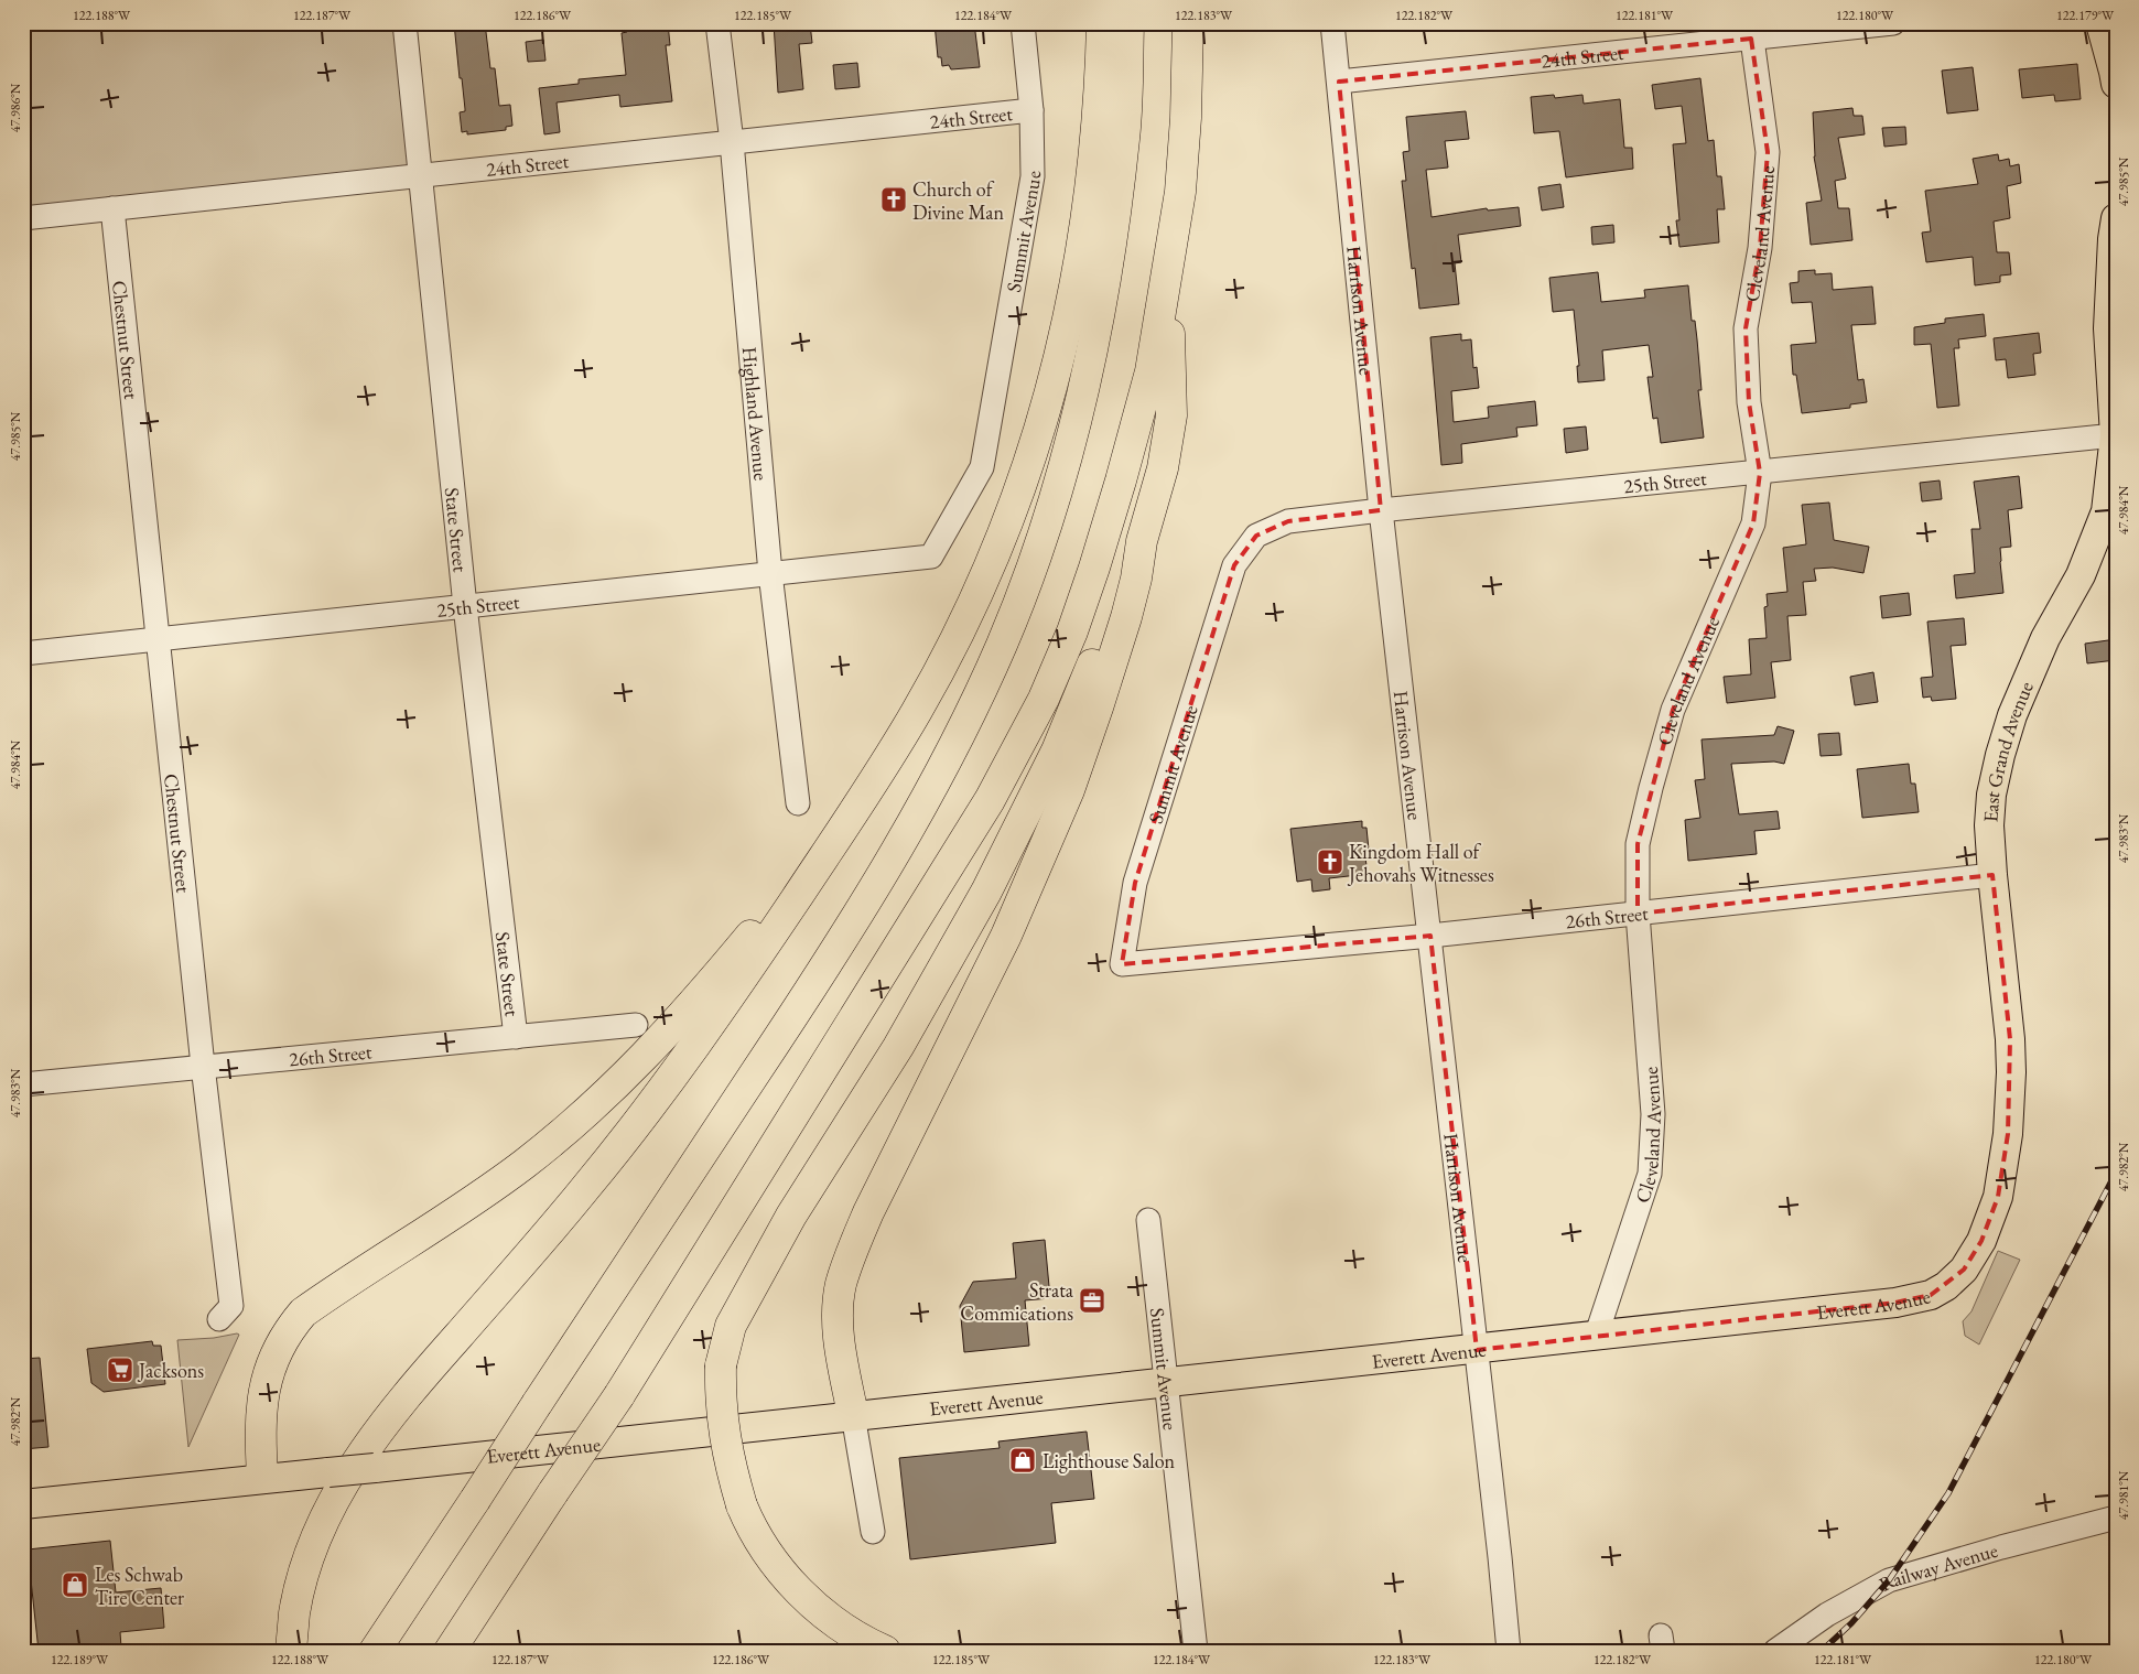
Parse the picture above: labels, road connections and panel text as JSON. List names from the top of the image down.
{
  "streets": {
    "main road": ["East Grand Avenue", "Everett Avenue"],
    "street": [
      "24th Street",
      "Summit Avenue",
      "Cleveland Avenue",
      "Harrison Avenue",
      "Chestnut Street",
      "Highland Avenue",
      "25th Street",
      "State Street",
      "26th Street",
      "Railway Avenue"
    ]
  },
  "crossings": [
    ["24th Street", "Summit Avenue"],
    ["24th Street", "Cleveland Avenue"],
    ["24th Street", "Harrison Avenue"],
    ["24th Street", "Chestnut Street"],
    ["24th Street", "Highland Avenue"],
    ["24th Street", "State Street"],
    ["Summit Avenue", "25th Street"],
    ["Summit Avenue", "26th Street"],
    ["Summit Avenue", "Everett Avenue"],
    ["Cleveland Avenue", "25th Street"],
    ["Cleveland Avenue", "26th Street"],
    ["Cleveland Avenue", "Everett Avenue"],
    ["Harrison Avenue", "25th Street"],
    ["Harrison Avenue", "26th Street"],
    ["Harrison Avenue", "Everett Avenue"],
    ["Chestnut Street", "25th Street"],
    ["Chestnut Street", "26th Street"],
    ["Highland Avenue", "25th Street"],
    ["25th Street", "State Street"],
    ["25th Street", "East Grand Avenue"],
    ["State Street", "26th Street"],
    ["East Grand Avenue", "26th Street"],
    ["East Grand Avenue", "Everett Avenue"]
  ],
  "places": {
    "church": ["Church of Divine Man", "Kingdom Hall of Jehovahs Witnesses"],
    "office": ["Strata Commications"],
    "supermarket": ["Jacksons"],
    "shop": ["Lighthouse Salon", "Les Schwab Tire Center"]
  },
  "coordinates": [
    "122.188°W",
    "122.187°W",
    "122.186°W",
    "122.185°W",
    "122.184°W",
    "122.183°W",
    "122.182°W",
    "122.181°W",
    "122.180°W",
    "122.179°W",
    "47.986°N",
    "47.985°N",
    "47.984°N",
    "47.983°N",
    "47.982°N",
    "47.981°N",
    "122.189°W"
  ]
}
